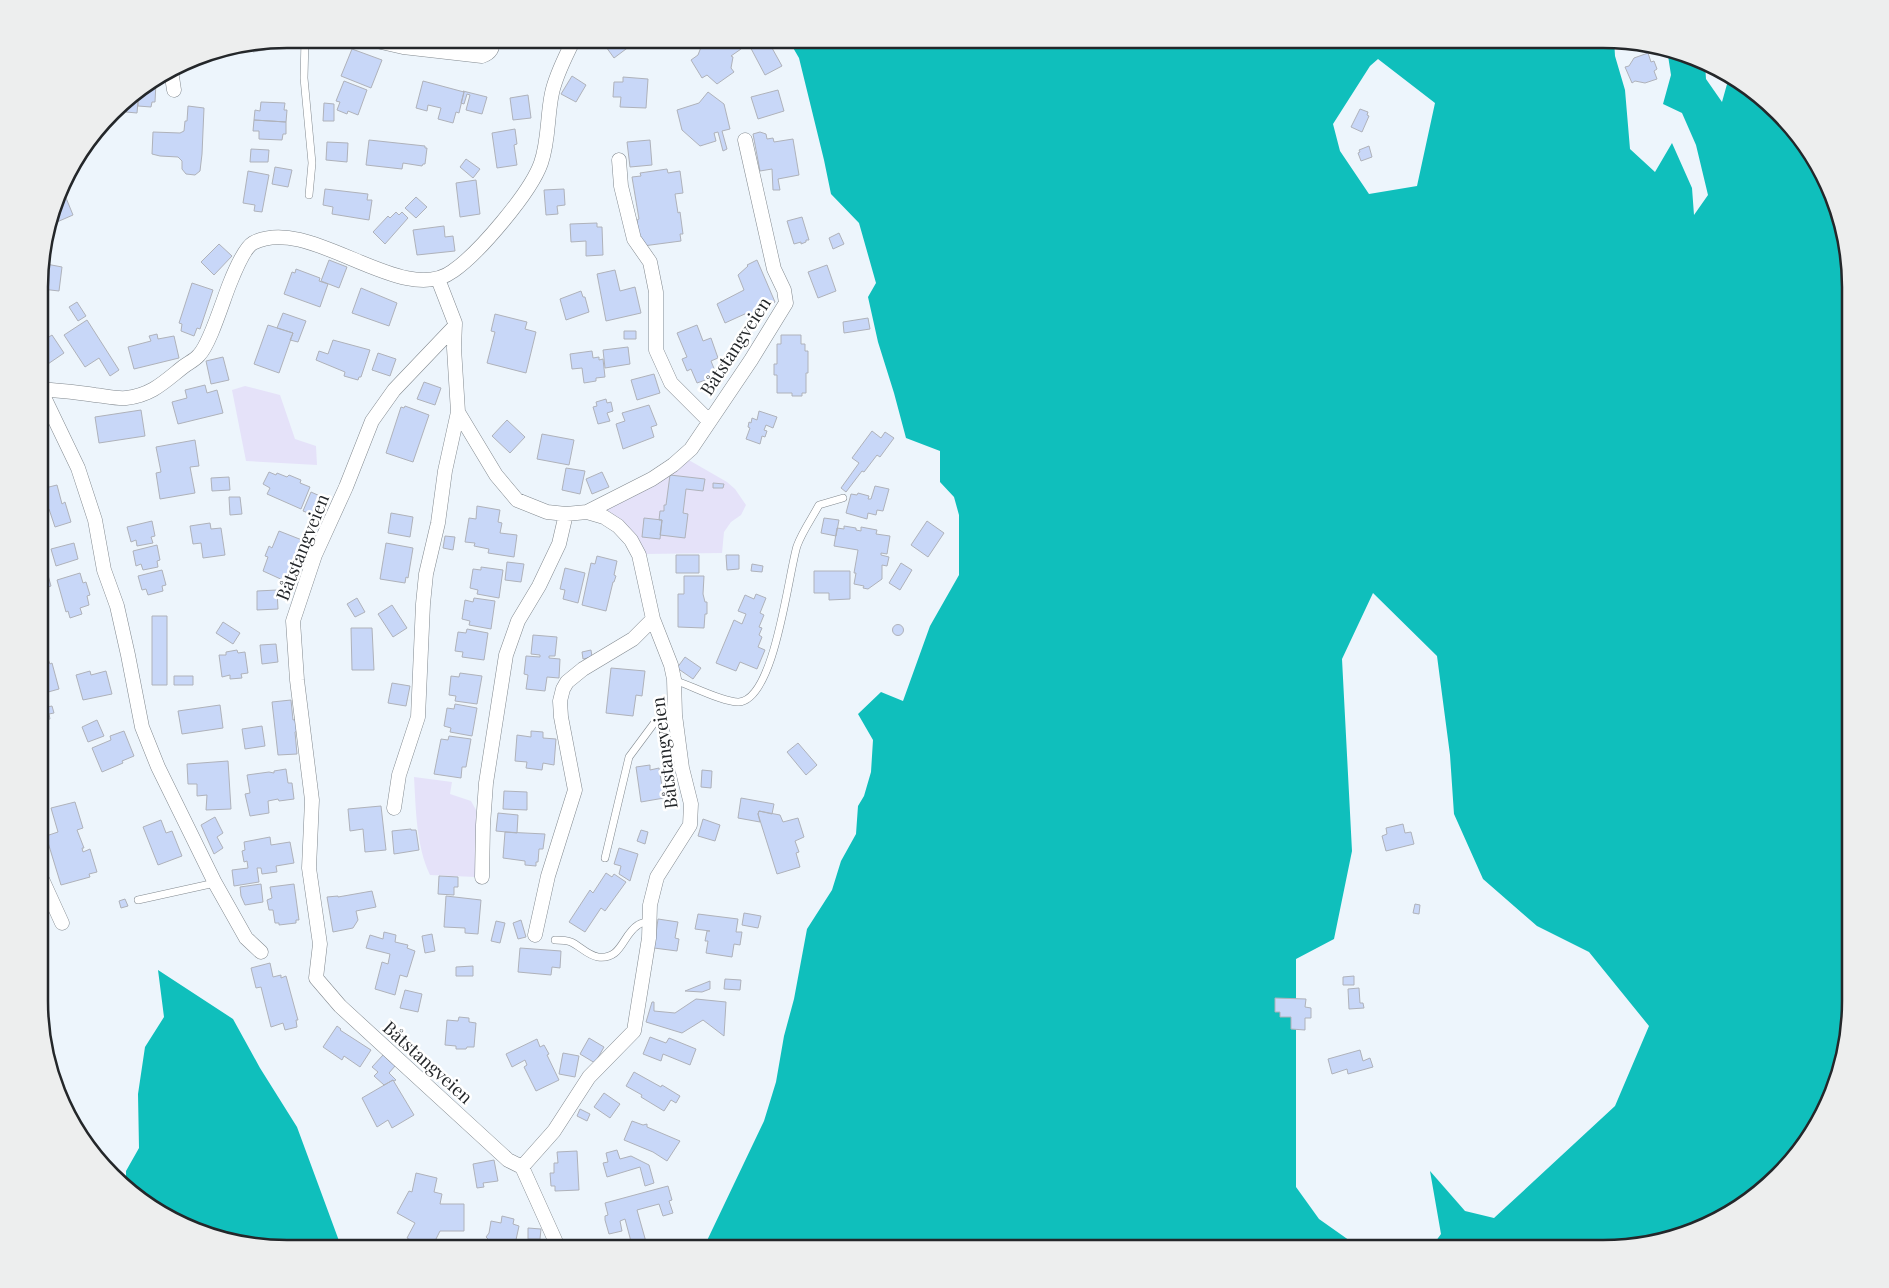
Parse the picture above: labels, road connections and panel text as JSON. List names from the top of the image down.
{
  "streets": {
    "street": ["Båtstangveien"]
  }
}
